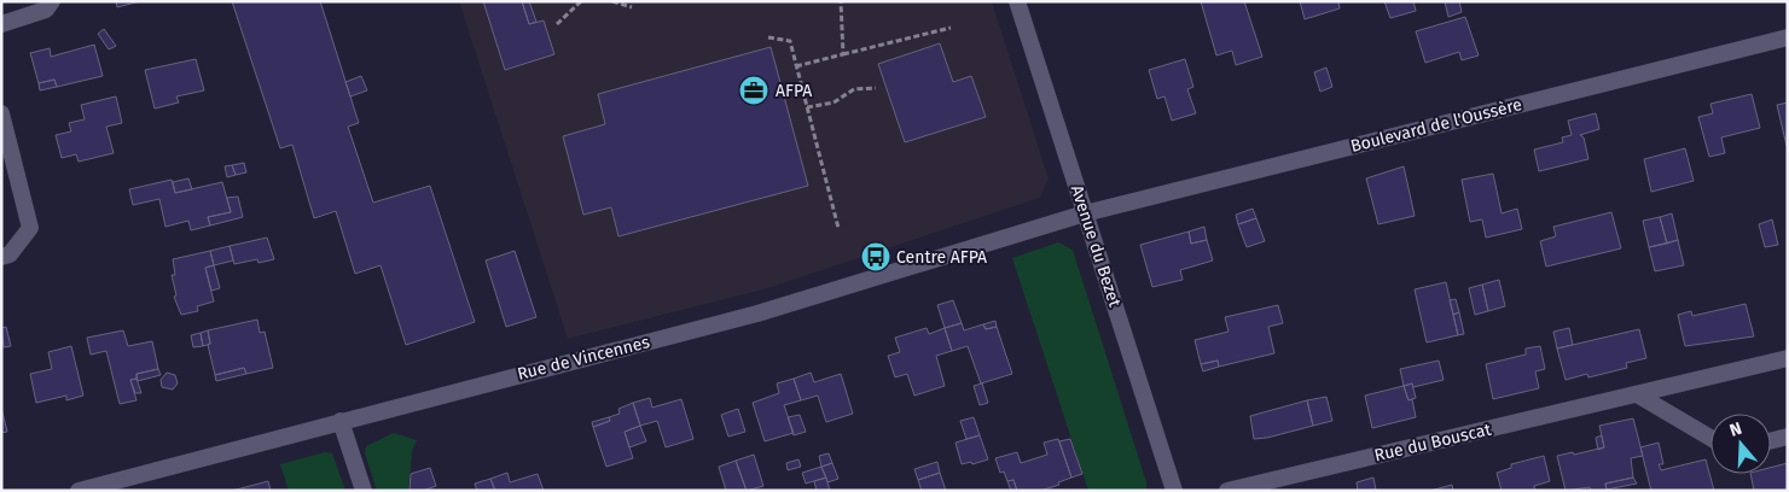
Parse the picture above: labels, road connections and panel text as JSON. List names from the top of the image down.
{
  "streets": {
    "street": [
      "Boulevard de l'Oussère",
      "Avenue du Bezet",
      "Rue de Vincennes",
      "Rue du Bouscat"
    ]
  },
  "crossings": [
    ["Boulevard de l'Oussère", "Avenue du Bezet"],
    ["Boulevard de l'Oussère", "Rue de Vincennes"],
    ["Avenue du Bezet", "Rue de Vincennes"]
  ],
  "places": {
    "office": ["AFPA"],
    "bus stop": ["Centre AFPA"]
  },
  "north": "top"
}
